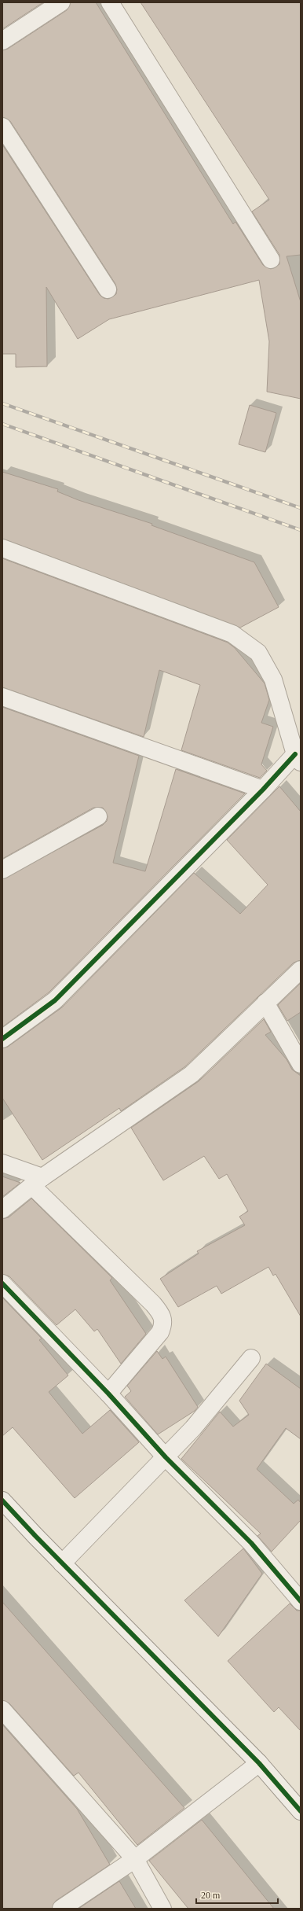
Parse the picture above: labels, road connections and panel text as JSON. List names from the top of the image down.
{
  "scale_bar": "20 m"
}
